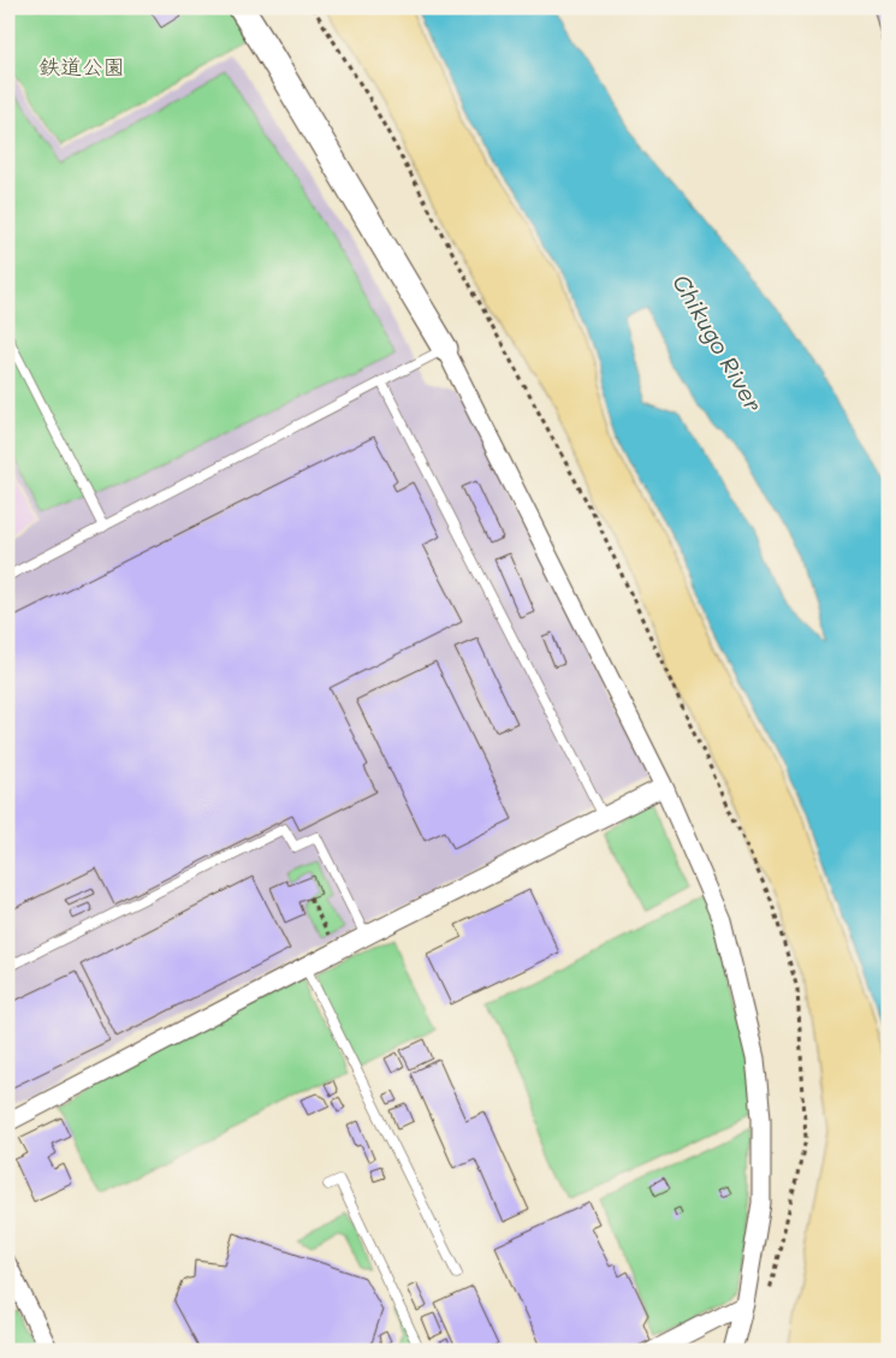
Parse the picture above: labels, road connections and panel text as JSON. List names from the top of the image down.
{
  "water": ["Chikugo River"],
  "parks": ["鉄道公園"]
}
